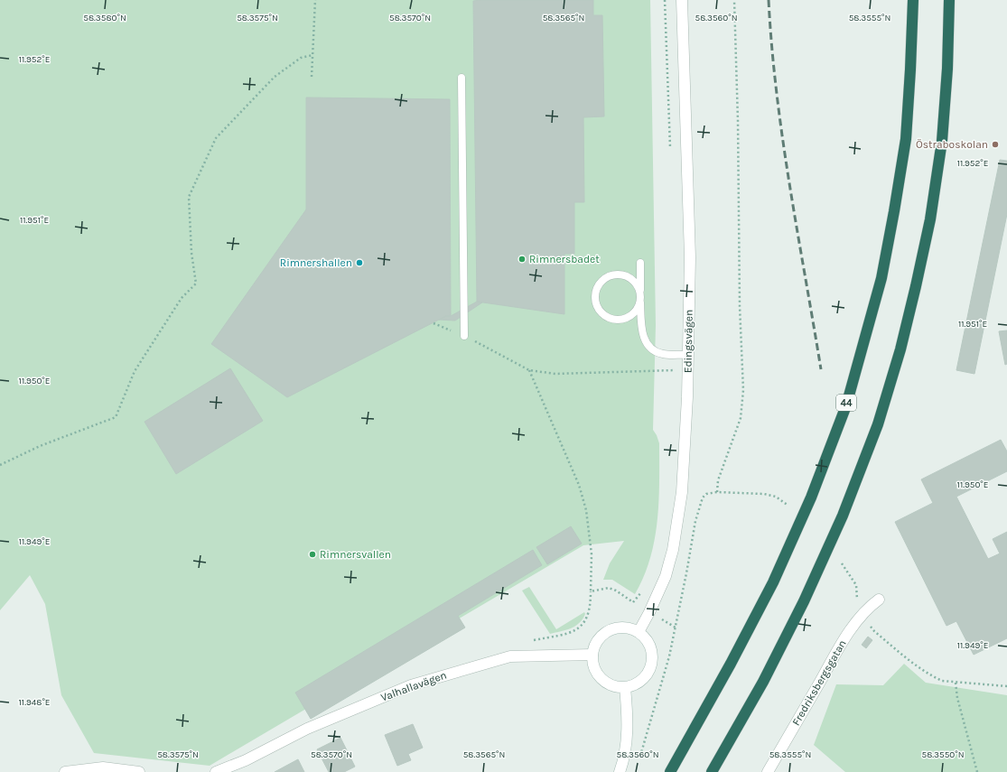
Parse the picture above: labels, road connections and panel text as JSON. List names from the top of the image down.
{
  "streets": {
    "highway": ["44"],
    "street": ["Edingsvägen", "Fredriksbergsgatan", "Valhallavägen"]
  },
  "crossings": [
    ["Edingsvägen", "Valhallavägen"]
  ],
  "places": [
    "Östraboskolan",
    "Rimnersbadet",
    "Rimnershallen",
    "Rimnersvallen"
  ],
  "coordinates": [
    "58.3580°N",
    "58.3575°N",
    "58.3570°N",
    "58.3565°N",
    "58.3560°N",
    "58.3555°N",
    "11.952°E",
    "11.951°E",
    "11.950°E",
    "11.949°E",
    "11.948°E",
    "58.3550°N"
  ]
}
